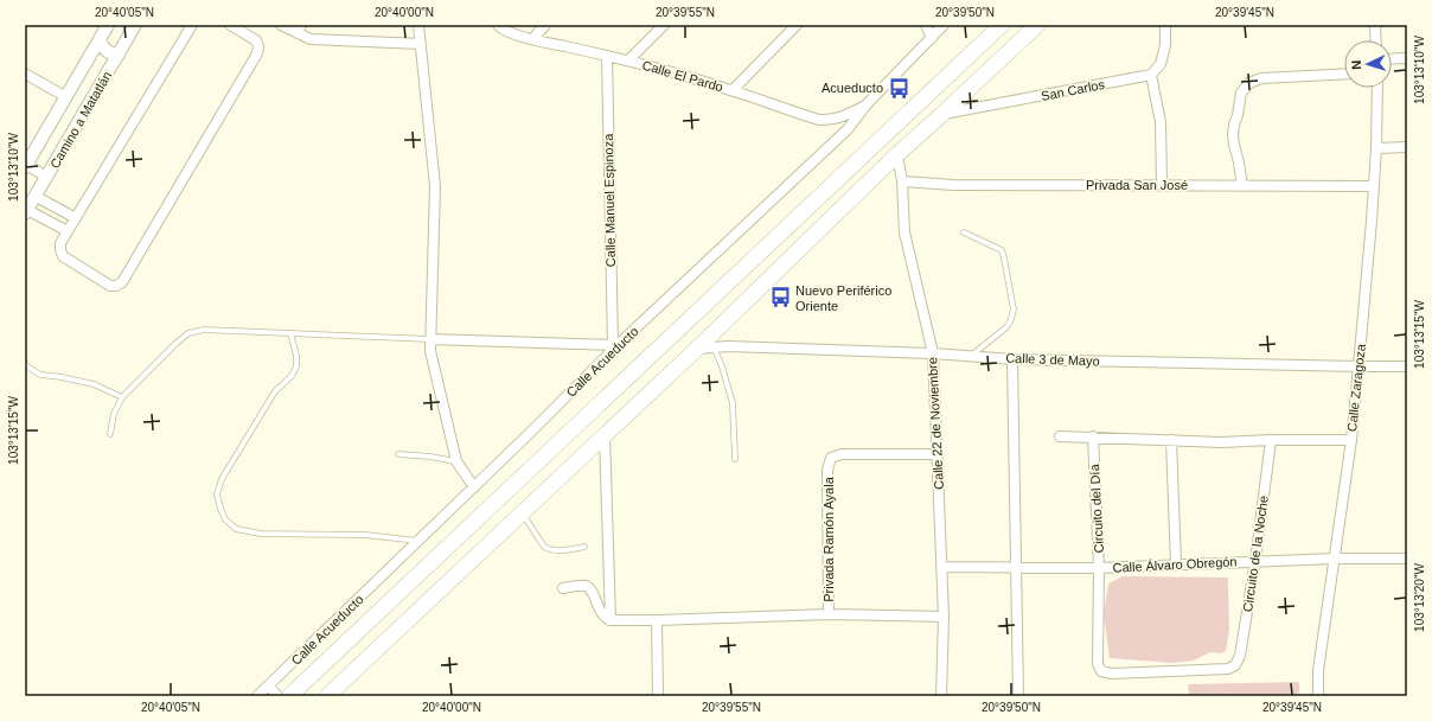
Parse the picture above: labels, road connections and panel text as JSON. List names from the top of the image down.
{
  "streets": {
    "street": [
      "Calle El Pardo",
      "San Carlos",
      "Camino a Matatlán",
      "Privada San José",
      "Calle Manuel Espinoza",
      "Calle 3 de Mayo",
      "Calle Acueducto",
      "Calle Zaragoza",
      "Calle 22 de Noviembre",
      "Circuito del Día",
      "Privada Ramón Ayala",
      "Circuito de la Noche",
      "Calle Álvaro Obregón"
    ]
  },
  "crossings": [
    ["Calle El Pardo", "Calle Manuel Espinoza"],
    ["Calle El Pardo", "Calle Acueducto"],
    ["Privada San José", "Calle Zaragoza"],
    ["Privada San José", "Calle 22 de Noviembre"],
    ["Calle Manuel Espinoza", "Calle Acueducto"],
    ["Calle 3 de Mayo", "Calle Zaragoza"],
    ["Calle 3 de Mayo", "Calle 22 de Noviembre"],
    ["Calle Zaragoza", "Calle Álvaro Obregón"],
    ["Calle 22 de Noviembre", "Privada Ramón Ayala"],
    ["Calle 22 de Noviembre", "Calle Álvaro Obregón"],
    ["Circuito del Día", "Circuito de la Noche"],
    ["Circuito del Día", "Calle Álvaro Obregón"],
    ["Circuito de la Noche", "Calle Álvaro Obregón"]
  ],
  "places": {
    "bus stop": ["Acueducto", "Nuevo Periférico Oriente"]
  },
  "north": "left",
  "coordinates": [
    "20°40'05\"N",
    "20°40'00\"N",
    "20°39'55\"N",
    "20°39'50\"N",
    "20°39'45\"N",
    "103°13'10\"W",
    "103°13'15\"W",
    "103°13'20\"W"
  ]
}
